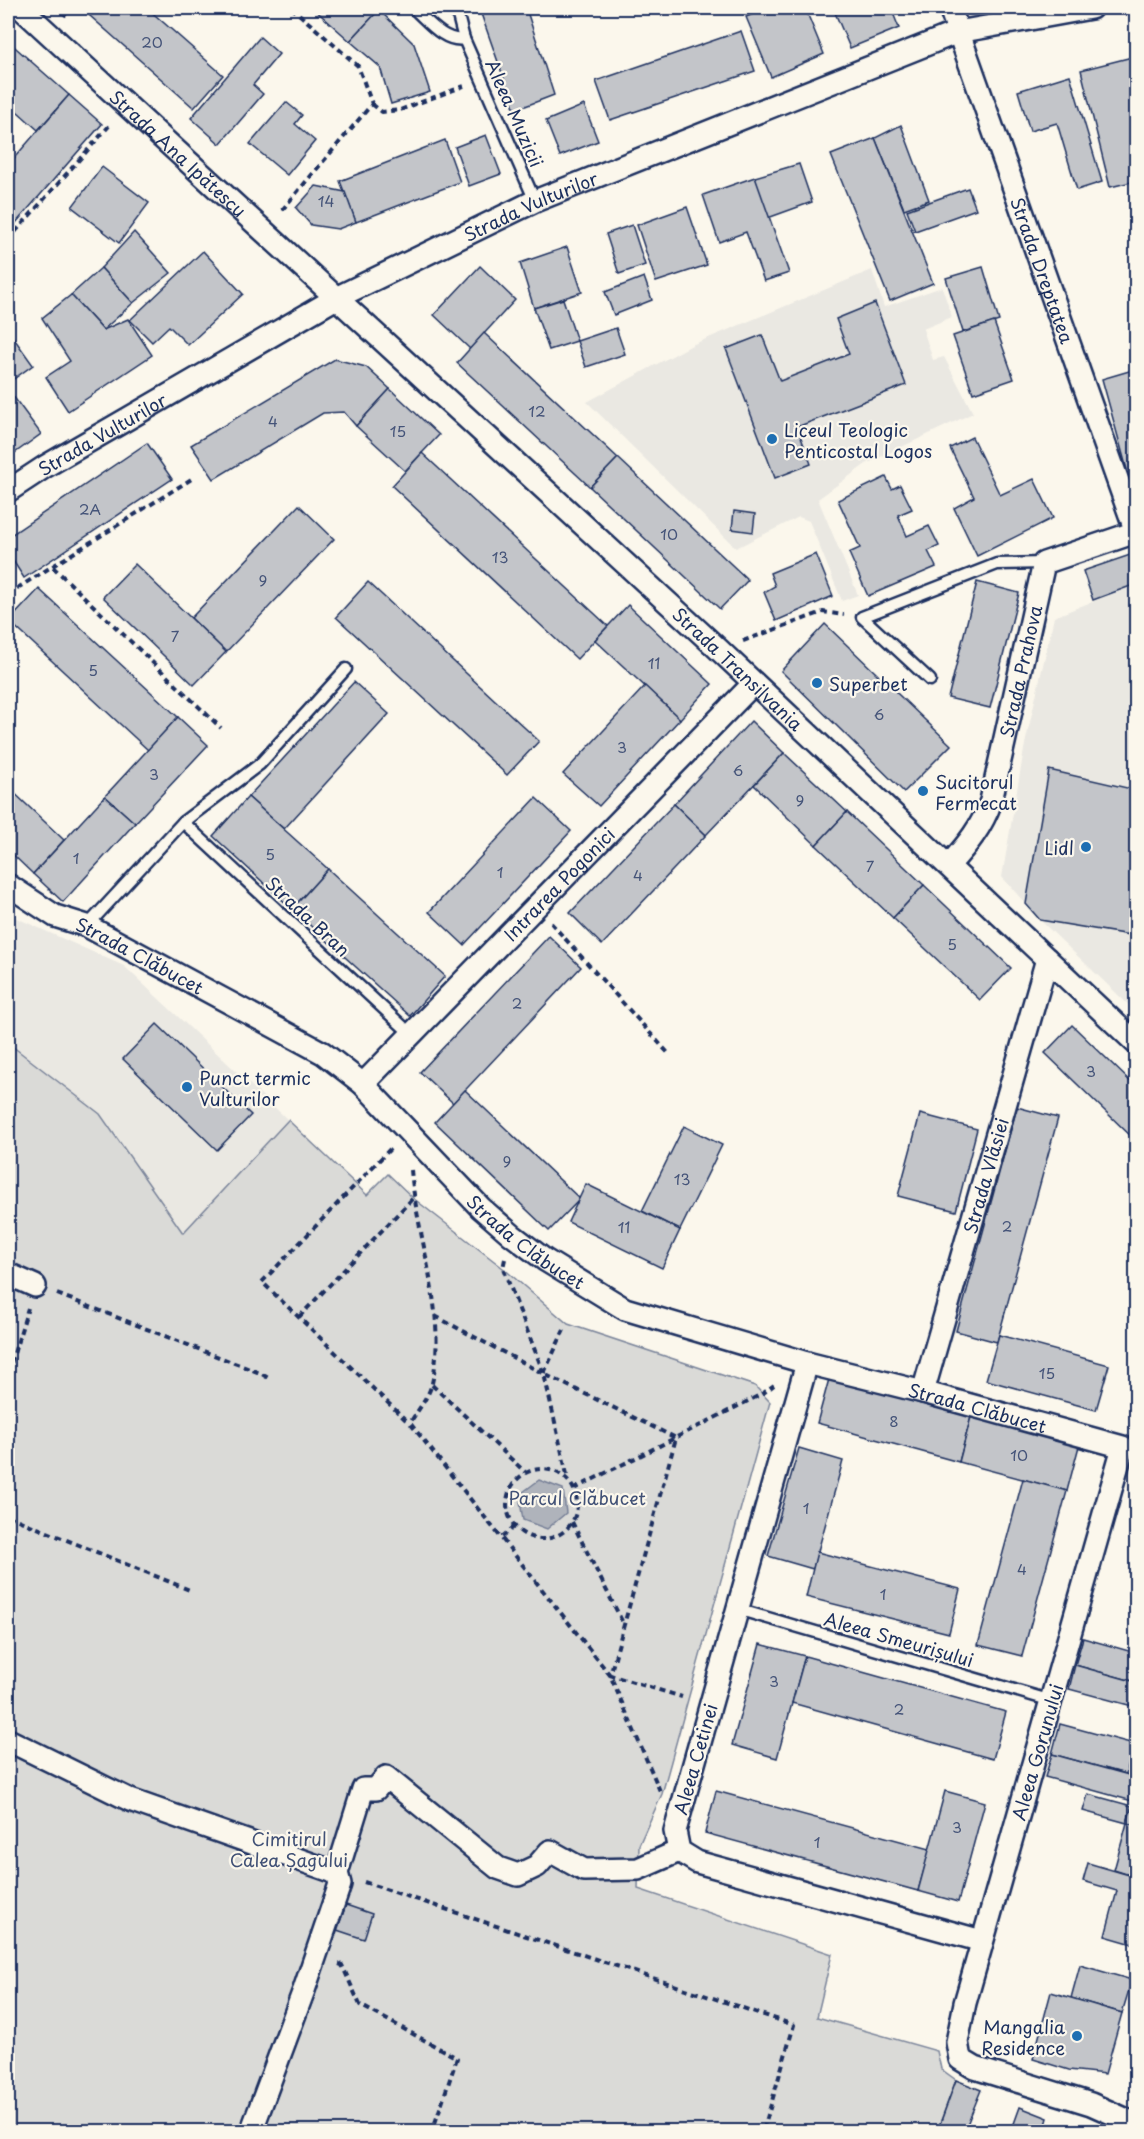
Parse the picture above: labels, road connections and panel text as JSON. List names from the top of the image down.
{
  "streets": {
    "street": [
      "Strada Ana Ipătescu",
      "Strada Vulturilor",
      "Strada Dreptatea",
      "Strada Transilvania",
      "Strada Prahova",
      "Intrarea Pogonici",
      "Strada Clăbucet",
      "Strada Vlăsiei",
      "Aleea Gorunului",
      "Aleea Cetinei"
    ],
    "lane": ["Aleea Muzicii", "Strada Bran", "Aleea Smeurișului"]
  },
  "crossings": [
    ["Aleea Muzicii", "Strada Vulturilor"],
    ["Strada Ana Ipătescu", "Strada Vulturilor"],
    ["Strada Ana Ipătescu", "Strada Transilvania"],
    ["Strada Vulturilor", "Strada Dreptatea"],
    ["Strada Vulturilor", "Strada Transilvania"],
    ["Strada Transilvania", "Strada Prahova"],
    ["Strada Transilvania", "Intrarea Pogonici"],
    ["Strada Transilvania", "Strada Vlăsiei"],
    ["Intrarea Pogonici", "Strada Bran"],
    ["Intrarea Pogonici", "Strada Clăbucet"],
    ["Strada Clăbucet", "Strada Vlăsiei"],
    ["Strada Clăbucet", "Aleea Gorunului"],
    ["Strada Clăbucet", "Aleea Cetinei"],
    ["Aleea Smeurișului", "Aleea Gorunului"],
    ["Aleea Smeurișului", "Aleea Cetinei"]
  ],
  "parks": ["Parcul Clăbucet", "Cimitirul Calea Șagului"],
  "places": [
    "Liceul Teologic Penticostal Logos",
    "Superbet",
    "Sucitorul Fermecat",
    "Lidl",
    "Punct termic Vulturilor",
    "Mangalia Residence"
  ],
  "house_numbers": [
    "20",
    "14",
    "12",
    "4",
    "15",
    "2A",
    "10",
    "13",
    "9",
    "7",
    "11",
    "5",
    "6",
    "3",
    "6",
    "3",
    "9",
    "5",
    "1",
    "7",
    "1",
    "4",
    "5",
    "2",
    "3",
    "9",
    "13",
    "2",
    "11",
    "15",
    "8",
    "10",
    "1",
    "4",
    "1",
    "3",
    "2",
    "3",
    "1"
  ]
}
